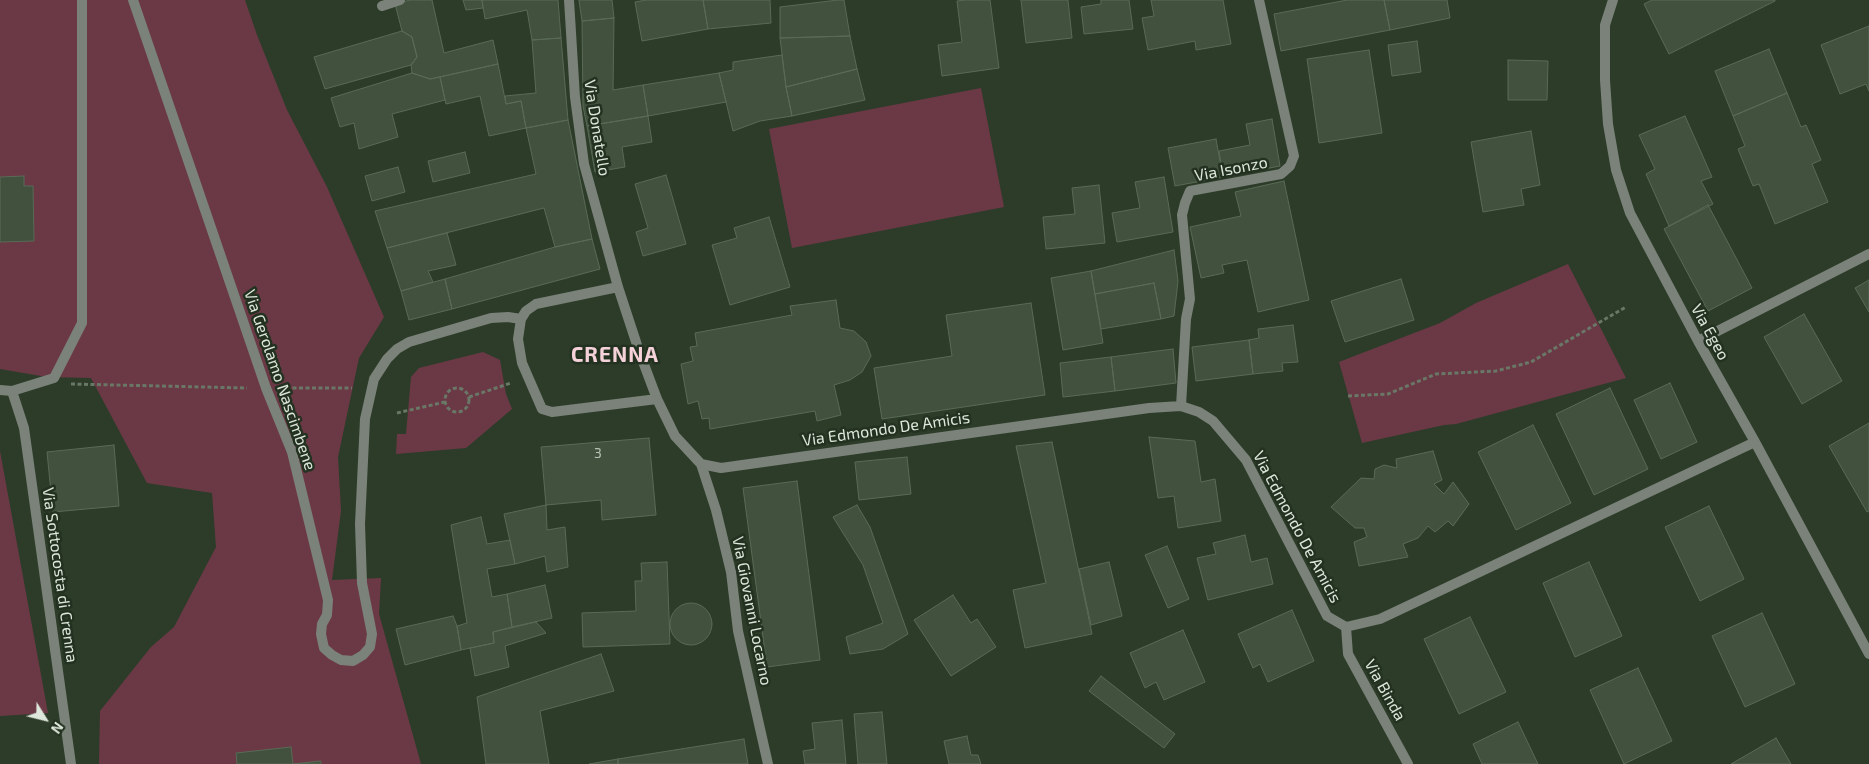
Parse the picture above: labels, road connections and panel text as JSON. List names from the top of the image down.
{
  "streets": {
    "street": [
      "Via Donatello",
      "Via Isonzo",
      "Via Egeo",
      "Via Gerolamo Nascimbene",
      "Via Edmondo De Amicis",
      "Via Sottocosta di Crenna",
      "Via Giovanni Locarno",
      "Via Binda"
    ]
  },
  "crossings": [
    ["Via Donatello", "Via Edmondo De Amicis"],
    ["Via Donatello", "Via Giovanni Locarno"],
    ["Via Isonzo", "Via Edmondo De Amicis"],
    ["Via Edmondo De Amicis", "Via Giovanni Locarno"],
    ["Via Edmondo De Amicis", "Via Binda"]
  ],
  "districts": ["CRENNA"],
  "house_numbers": ["3"],
  "north": "bottom right"
}
